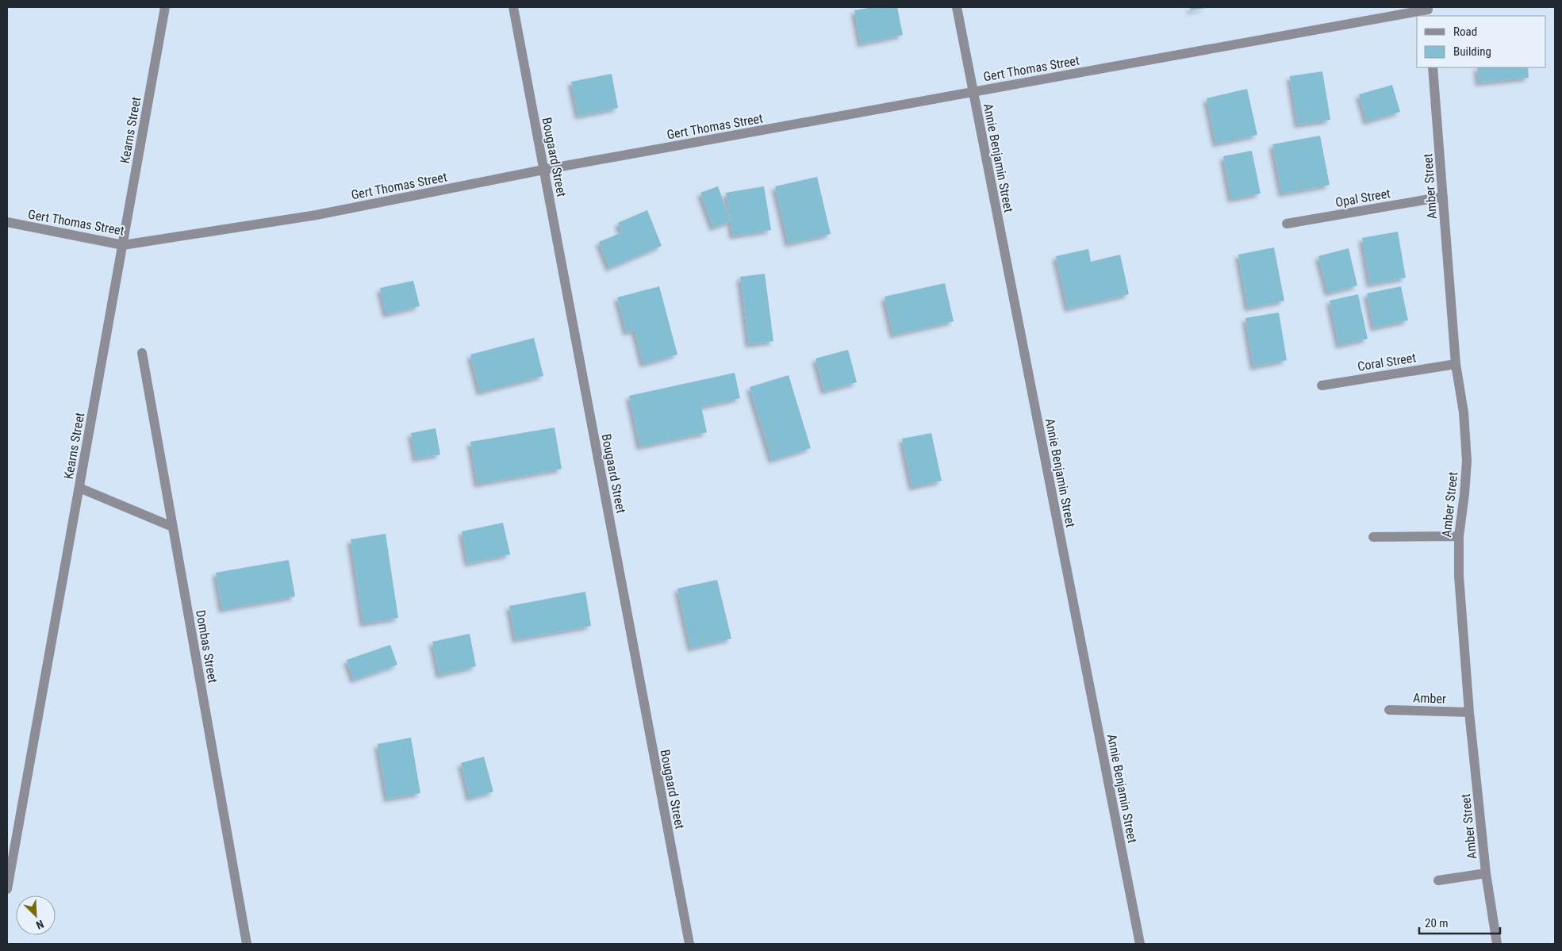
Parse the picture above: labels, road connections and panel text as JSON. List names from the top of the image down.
{
  "streets": {
    "street": [
      "Gert Thomas Street",
      "Kearns Street",
      "Bougaard Street",
      "Annie Benjamin Street",
      "Amber Street",
      "Opal Street",
      "Coral Street",
      "Dombas Street",
      "Amber"
    ]
  },
  "crossings": [
    ["Gert Thomas Street", "Kearns Street"],
    ["Gert Thomas Street", "Bougaard Street"],
    ["Gert Thomas Street", "Annie Benjamin Street"],
    ["Amber Street", "Opal Street"],
    ["Amber Street", "Coral Street"],
    ["Amber Street", "Amber"]
  ],
  "legend": ["Road", "Building"],
  "scale_bar": "20 m",
  "north": "bottom right"
}
